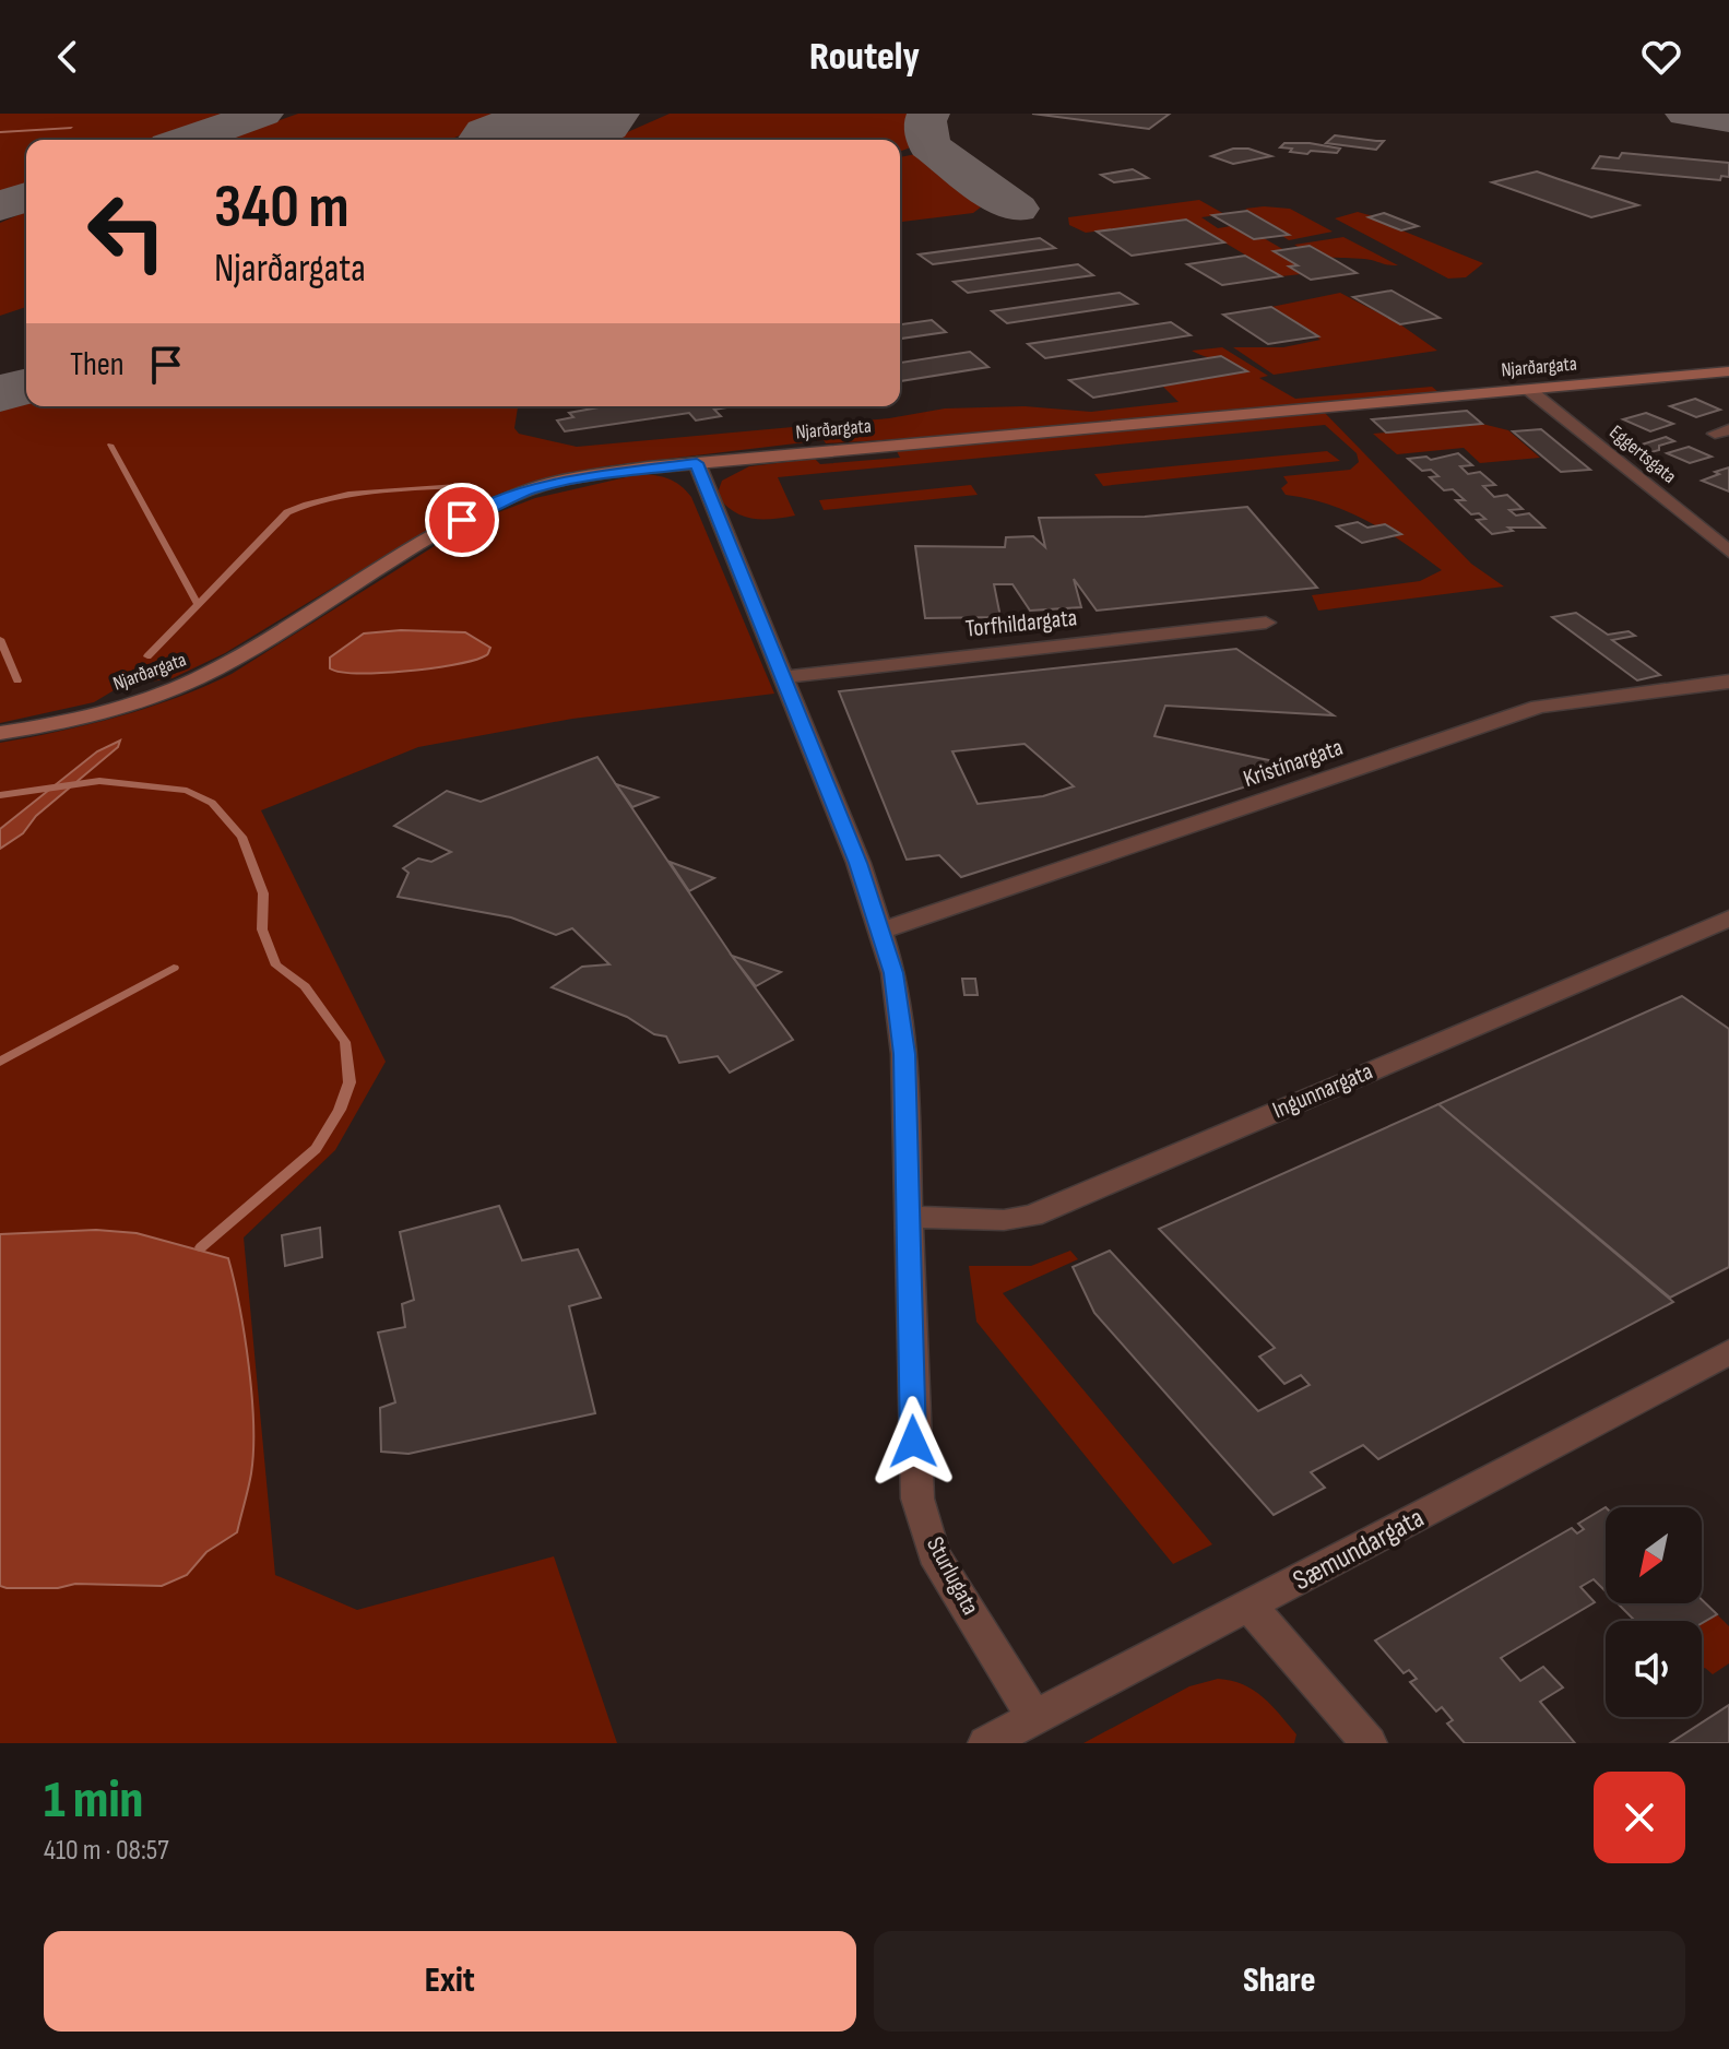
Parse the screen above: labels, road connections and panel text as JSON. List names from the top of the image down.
{
  "streets": {
    "main road": ["Njarðargata"],
    "street": [
      "Eggertsgata",
      "Torfhildargata",
      "Kristínargata",
      "Ingunnargata",
      "Sæmundargata",
      "Sturlugata"
    ]
  },
  "crossings": [
    ["Njarðargata", "Eggertsgata"],
    ["Njarðargata", "Sturlugata"],
    ["Torfhildargata", "Sturlugata"],
    ["Kristínargata", "Sturlugata"],
    ["Ingunnargata", "Sturlugata"],
    ["Sæmundargata", "Sturlugata"]
  ],
  "north": "bottom left",
  "page": {
    "header": "Routely",
    "turn": ["340 m", "Njarðargata"],
    "then": "Then",
    "heading": ["1 min", "410 m · 08:57"],
    "buttons": ["Exit", "Share"]
  }
}
